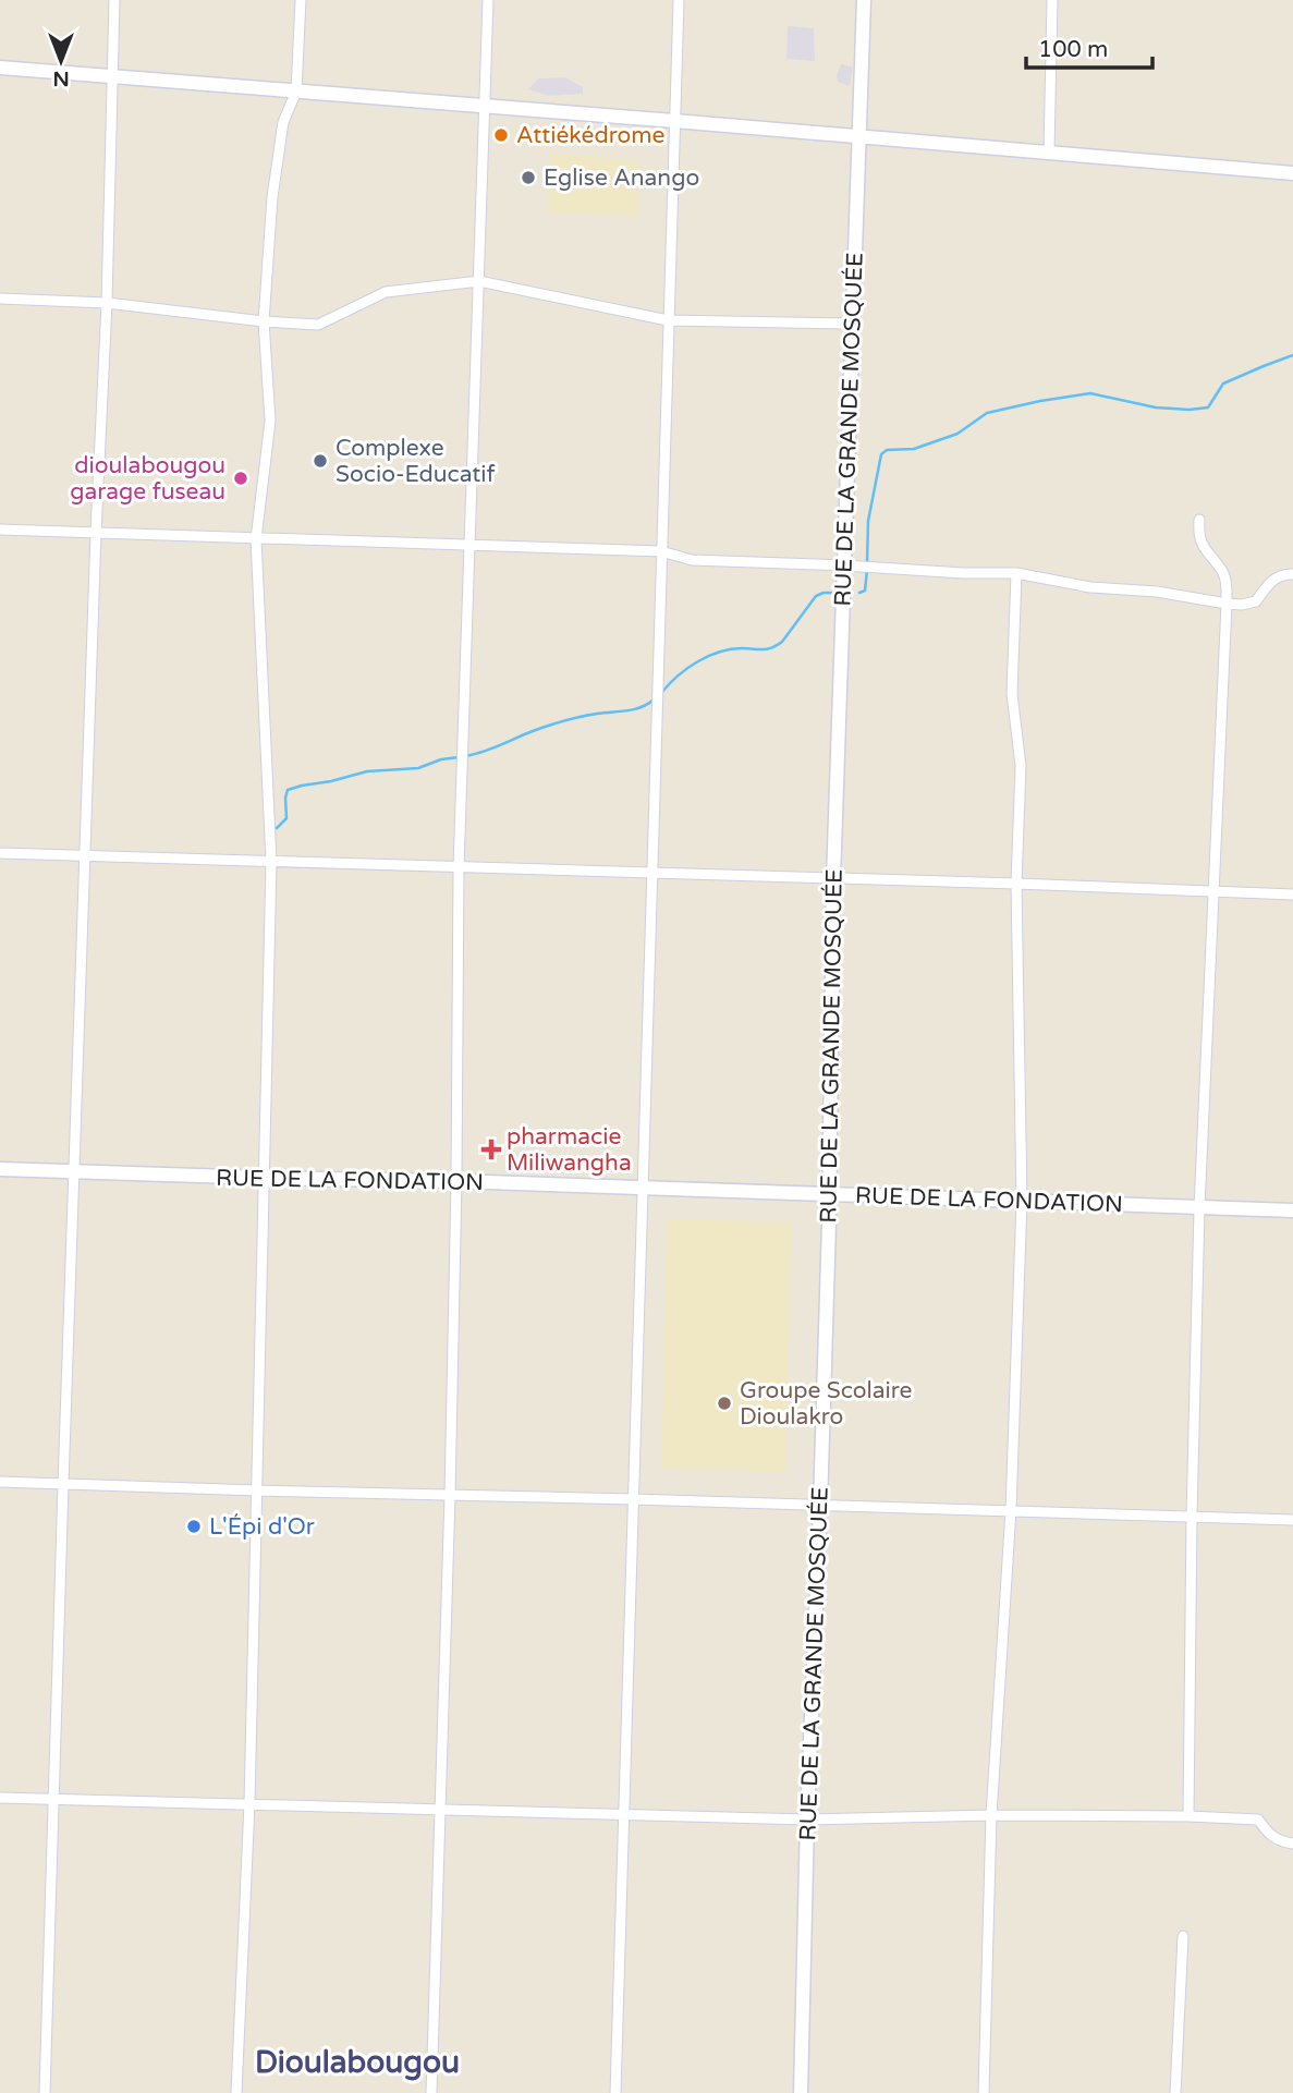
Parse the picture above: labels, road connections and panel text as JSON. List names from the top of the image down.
{
  "streets": {
    "street": ["RUE DE LA GRANDE MOSQUÉE", "RUE DE LA FONDATION"]
  },
  "crossings": [
    ["RUE DE LA GRANDE MOSQUÉE", "RUE DE LA FONDATION"]
  ],
  "districts": ["Dioulabougou"],
  "places": {
    "other": [
      "Attiékédrome",
      "Eglise Anango",
      "Complexe Socio-Educatif",
      "dioulabougou garage fuseau",
      "Groupe Scolaire Dioulakro",
      "L'Épi d'Or"
    ],
    "health": ["pharmacie Miliwangha"]
  },
  "scale_bar": "100 m",
  "north": "bottom"
}
